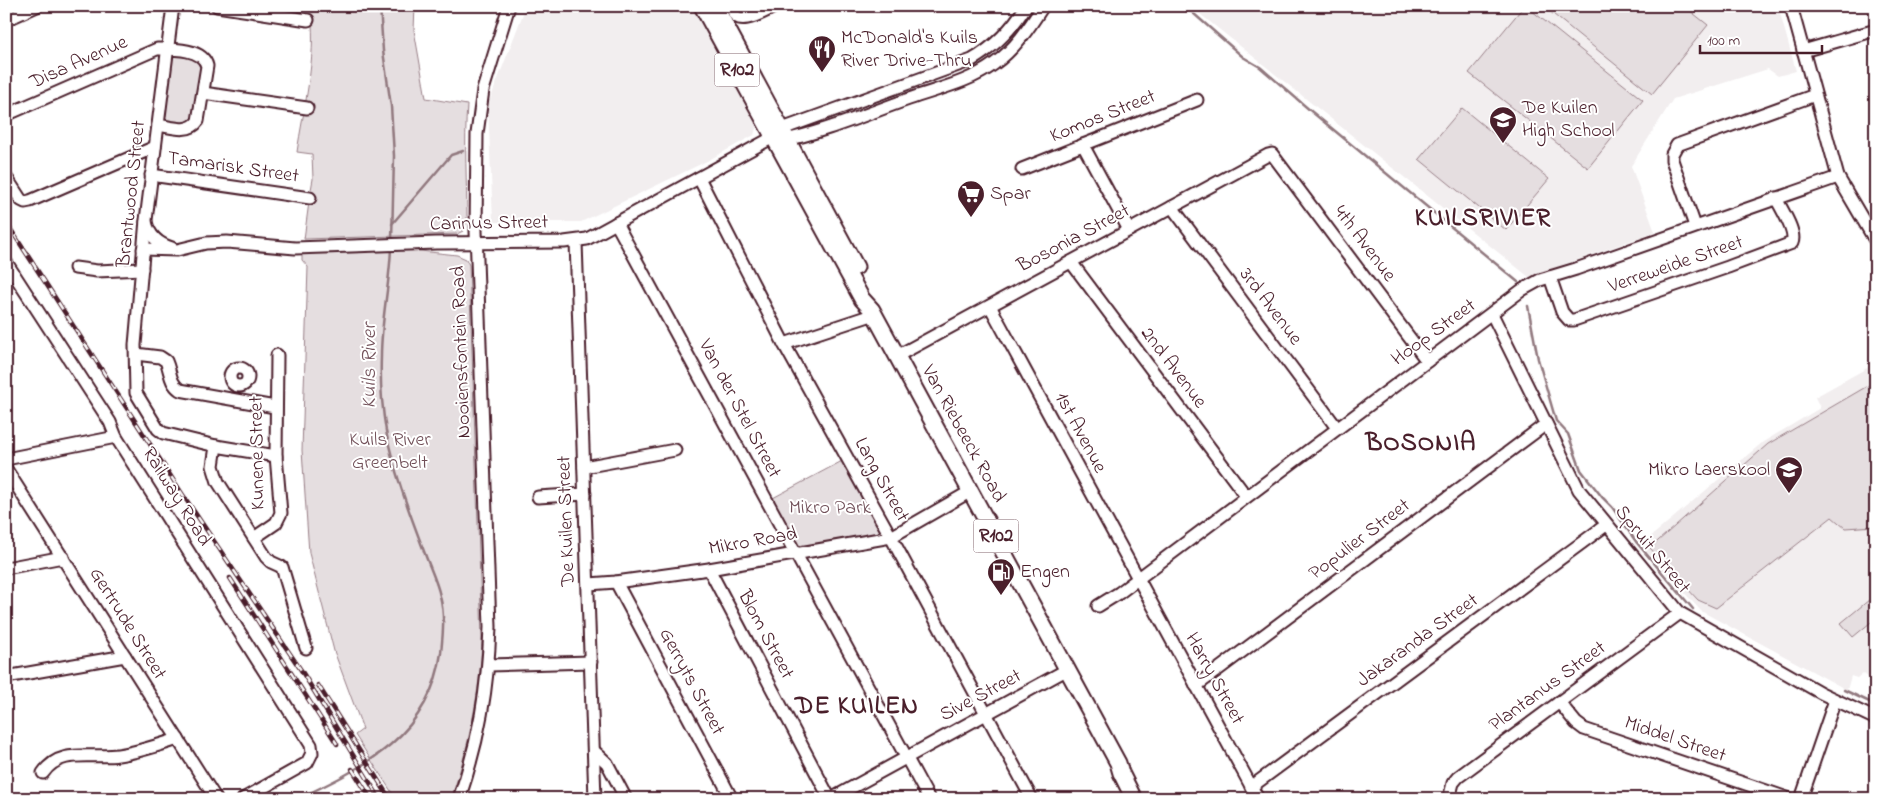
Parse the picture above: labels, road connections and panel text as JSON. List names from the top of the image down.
{
  "streets": {
    "main road": ["R102", "Van Riebeeck Road"],
    "street": [
      "Disa Avenue",
      "Komos Street",
      "Tamarisk Street",
      "Brantwood Street",
      "Carinus Street",
      "Bosonia Street",
      "4th Avenue",
      "Verreweide Street",
      "3rd Avenue",
      "Hoop Street",
      "Nooiensfontein Road",
      "2nd Avenue",
      "Van der Stel Street",
      "1st Avenue",
      "Kunene Street",
      "Lang Street",
      "Railway Road",
      "De Kuilen Street",
      "Populier Street",
      "Mikro Road",
      "Spruit Street",
      "Gertrude Street",
      "Blom Street",
      "Jakaranda Street",
      "Harry Street",
      "Gerryts Street",
      "Plantanus Street",
      "Sive Street",
      "Middel Street"
    ]
  },
  "crossings": [
    ["Disa Avenue", "Brantwood Street"],
    ["Tamarisk Street", "Brantwood Street"],
    ["Brantwood Street", "Carinus Street"],
    ["Carinus Street", "Nooiensfontein Road"],
    ["Carinus Street", "Van der Stel Street"],
    ["Carinus Street", "Van Riebeeck Road"],
    ["Carinus Street", "Lang Street"],
    ["Carinus Street", "De Kuilen Street"],
    ["Bosonia Street", "4th Avenue"],
    ["Bosonia Street", "3rd Avenue"],
    ["Bosonia Street", "2nd Avenue"],
    ["Bosonia Street", "1st Avenue"],
    ["Bosonia Street", "Van Riebeeck Road"],
    ["4th Avenue", "Hoop Street"],
    ["Verreweide Street", "Hoop Street"],
    ["3rd Avenue", "Hoop Street"],
    ["Hoop Street", "2nd Avenue"],
    ["Hoop Street", "1st Avenue"],
    ["Hoop Street", "Spruit Street"],
    ["Hoop Street", "Harry Street"],
    ["Van der Stel Street", "Mikro Road"],
    ["Van der Stel Street", "Sive Street"],
    ["1st Avenue", "Harry Street"],
    ["Van Riebeeck Road", "Mikro Road"],
    ["Van Riebeeck Road", "Sive Street"],
    ["Lang Street", "Mikro Road"],
    ["Lang Street", "Sive Street"],
    ["De Kuilen Street", "Mikro Road"],
    ["Populier Street", "Spruit Street"],
    ["Populier Street", "Harry Street"],
    ["Mikro Road", "Blom Street"],
    ["Mikro Road", "Gerryts Street"],
    ["Spruit Street", "Jakaranda Street"],
    ["Spruit Street", "Plantanus Street"],
    ["Blom Street", "Sive Street"],
    ["Jakaranda Street", "Harry Street"],
    ["Plantanus Street", "Middel Street"]
  ],
  "districts": ["KUILSRIVIER", "BOSONIA", "DE KUILEN"],
  "water": ["Kuils River"],
  "parks": ["Kuils River Greenbelt", "Mikro Park"],
  "places": {
    "restaurant": ["McDonald's Kuils River Drive-Thru"],
    "school or university": ["De Kuilen High School", "Mikro Laerskool"],
    "supermarket": ["Spar"],
    "fuel station": ["Engen"]
  },
  "scale_bar": "100 m"
}
